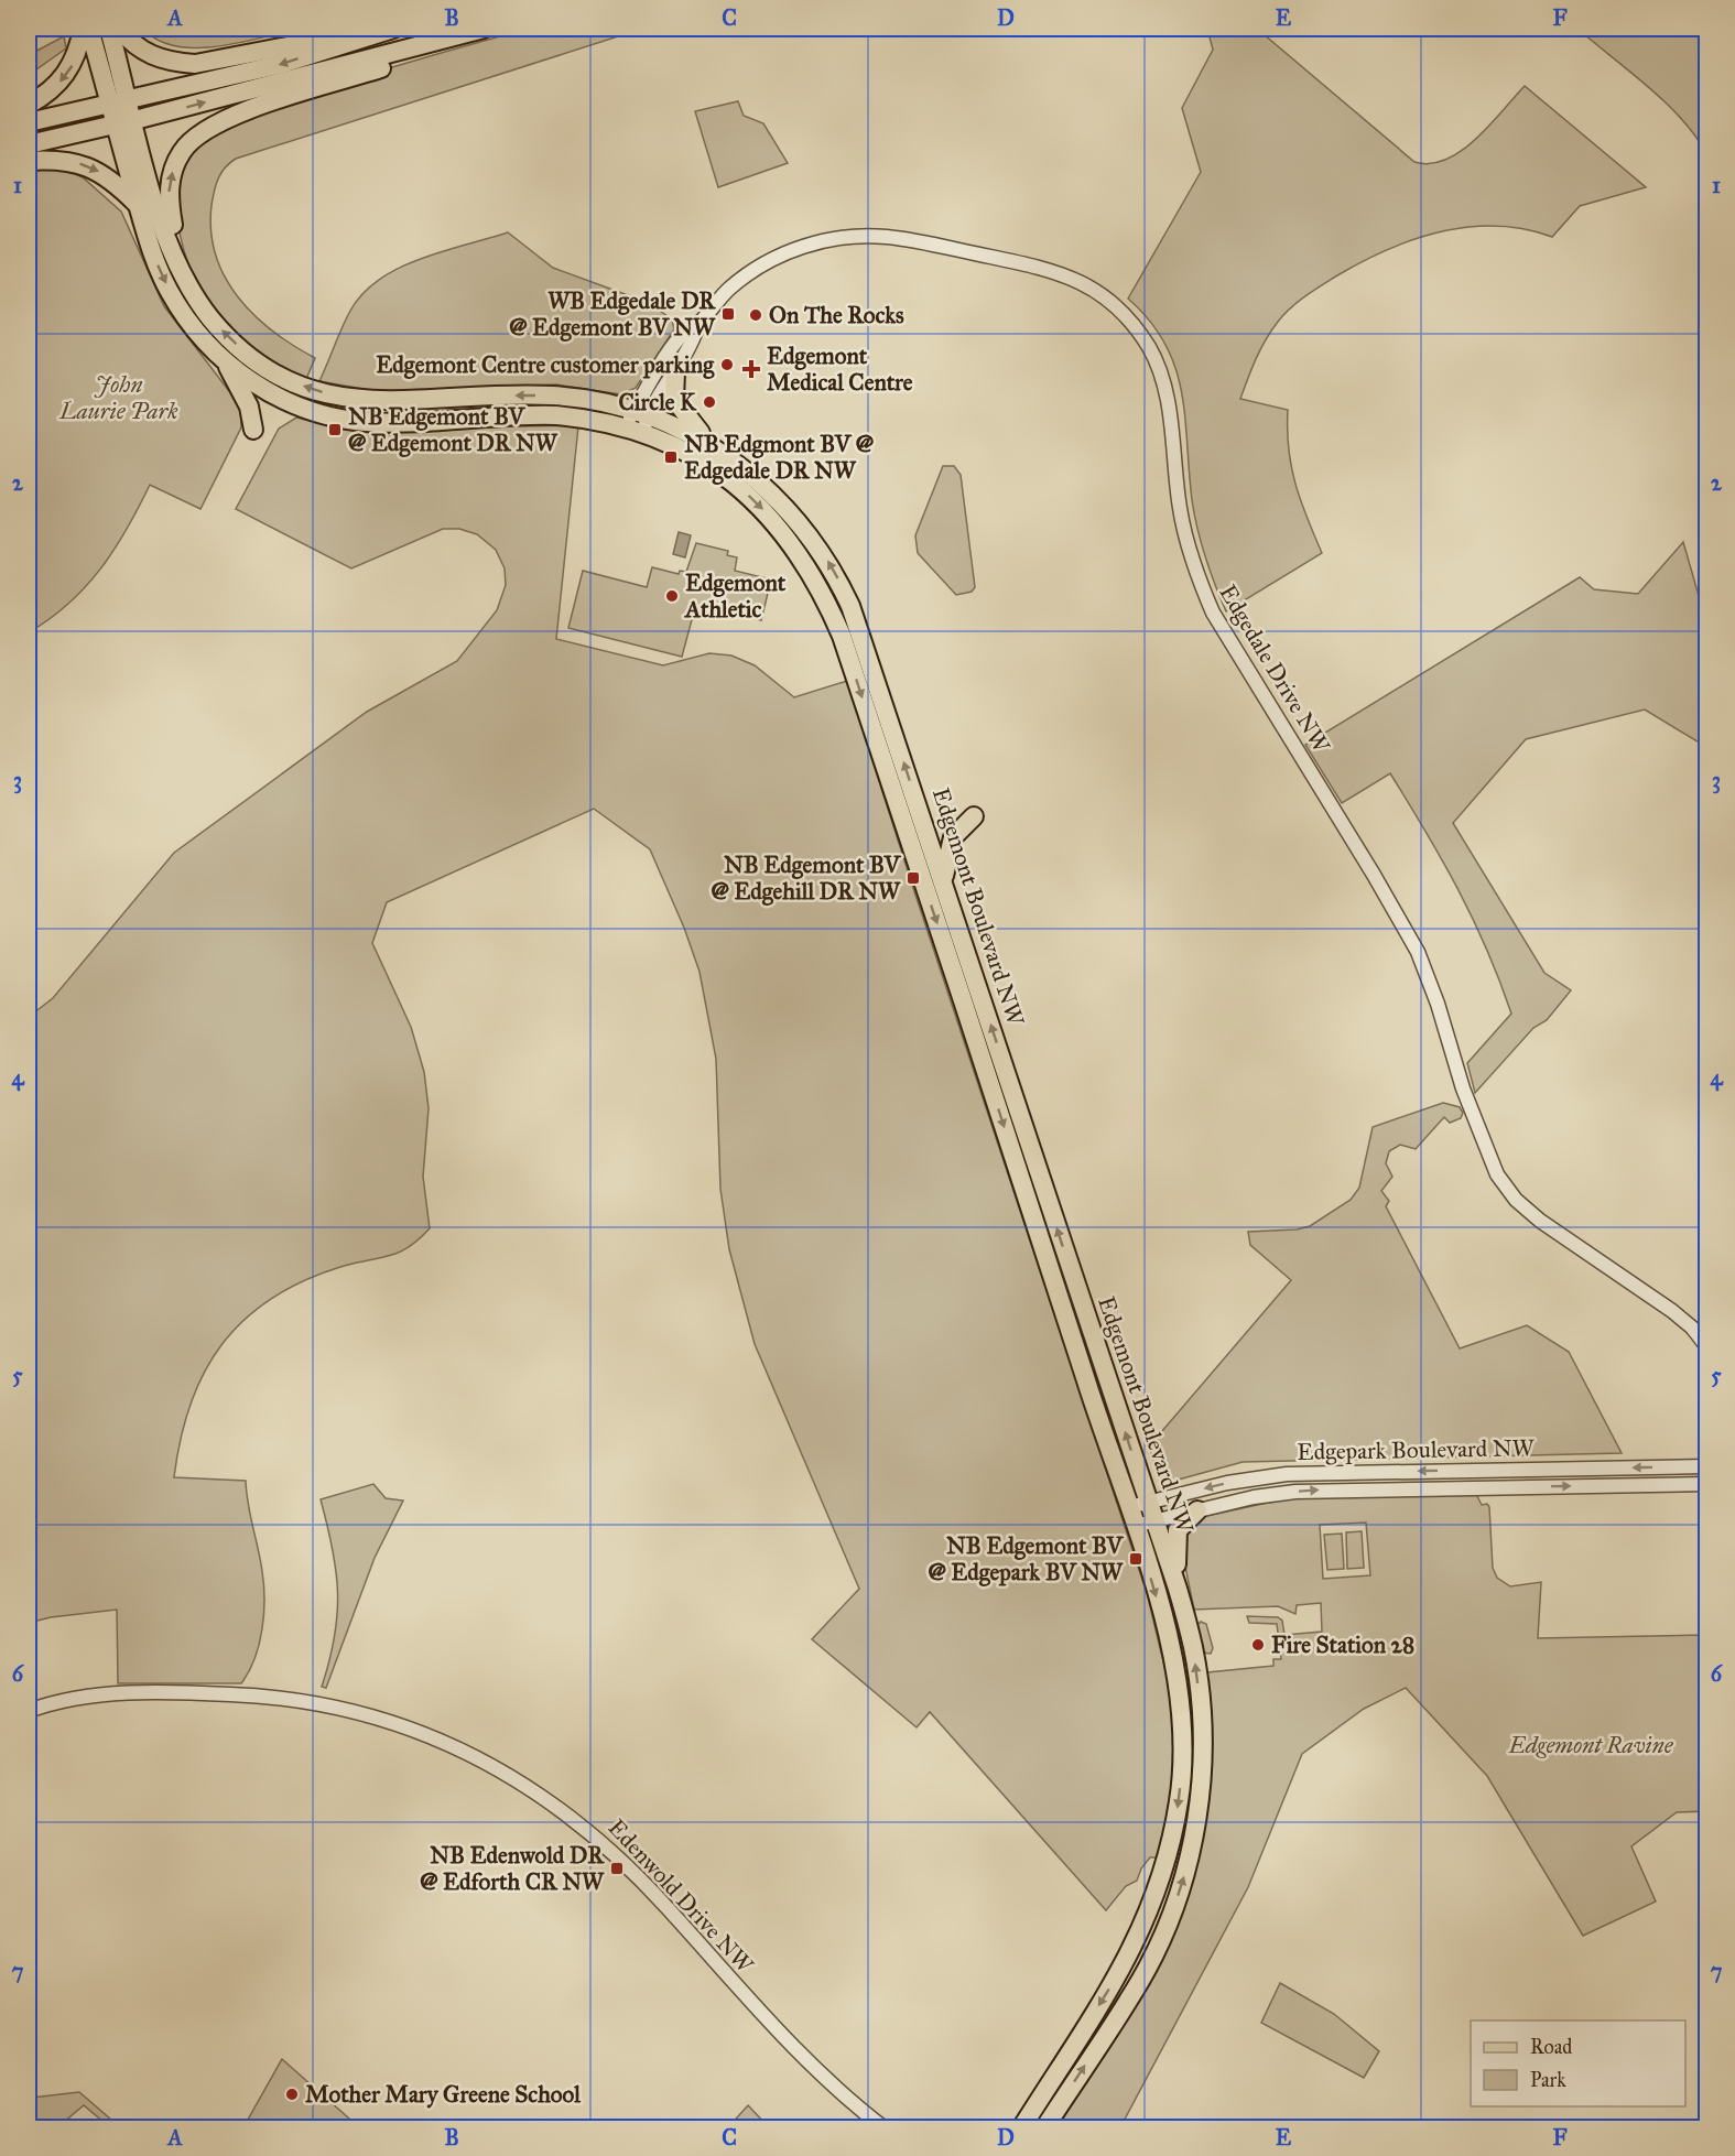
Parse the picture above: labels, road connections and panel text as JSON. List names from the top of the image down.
{
  "streets": {
    "main road": ["Edgemont Boulevard NW"],
    "street": ["Edgedale Drive NW", "Edgepark Boulevard NW", "Edenwold Drive NW"]
  },
  "crossings": [
    ["Edgedale Drive NW", "Edgemont Boulevard NW"],
    ["Edgemont Boulevard NW", "Edgepark Boulevard NW"]
  ],
  "parks": ["John Laurie Park", "Edgemont Ravine"],
  "places": {
    "transit": [
      "WB Edgedale DR @ Edgemont BV NW",
      "NB Edgemont BV @ Edgemont DR NW",
      "NB Edgmont BV @ Edgedale DR NW",
      "NB Edgemont BV @ Edgehill DR NW",
      "NB Edgemont BV @ Edgepark BV NW",
      "NB Edenwold DR @ Edforth CR NW"
    ],
    "other": [
      "On The Rocks",
      "Edgemont Centre customer parking",
      "Circle K",
      "Edgemont Athletic",
      "Fire Station 28",
      "Mother Mary Greene School"
    ],
    "health": ["Edgemont Medical Centre"]
  },
  "legend": ["Road", "Park"],
  "grid": {
    "columns": [
      "A",
      "B",
      "C",
      "D",
      "E",
      "F"
    ],
    "rows": [
      "1",
      "2",
      "3",
      "4",
      "5",
      "6",
      "7"
    ]
  }
}
